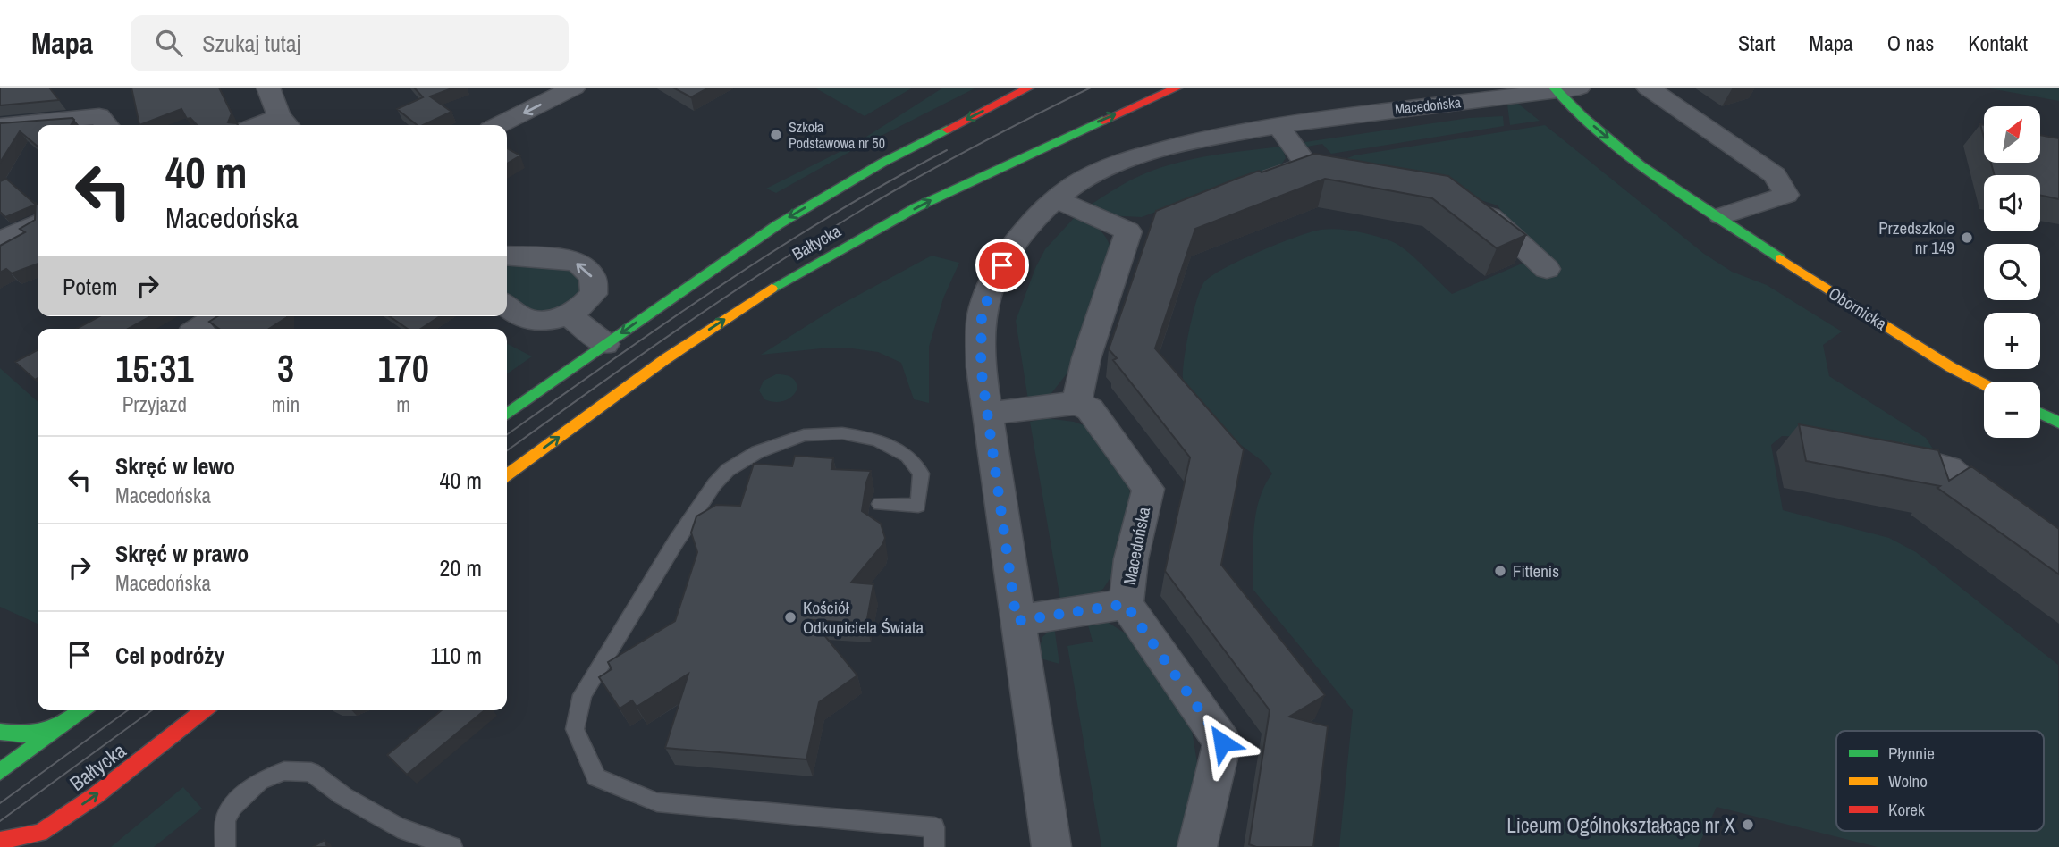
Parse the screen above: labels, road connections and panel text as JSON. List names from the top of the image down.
{
  "streets": {
    "main road": ["Bałtycka", "Obornicka"],
    "street": ["Macedońska"]
  },
  "crossings": [
    ["Macedońska", "Obornicka"]
  ],
  "places": [
    "Szkoła Podstawowa nr 50",
    "Przedszkole nr 149",
    "Fittenis",
    "Kościół Odkupiciela Świata",
    "Liceum Ogólnokształcące nr X"
  ],
  "legend": ["Płynnie", "Wolno", "Korek"],
  "north": "top right",
  "page": {
    "header": "Mapa",
    "search": "Szukaj tutaj",
    "nav": [
      "Start",
      "Mapa",
      "O nas",
      "Kontakt"
    ],
    "map_buttons": ["+", "−"],
    "turn": ["40 m", "Macedońska"],
    "then": "Potem",
    "eta": [
      "15:31",
      "Przyjazd",
      "3",
      "min",
      "170",
      "m"
    ],
    "list": [
      {
        "name": "Skręć w lewo",
        "note": "Macedońska",
        "value": "40 m"
      },
      {
        "name": "Skręć w prawo",
        "note": "Macedońska",
        "value": "20 m"
      },
      {
        "name": "Cel podróży",
        "value": "110 m"
      }
    ]
  }
}
